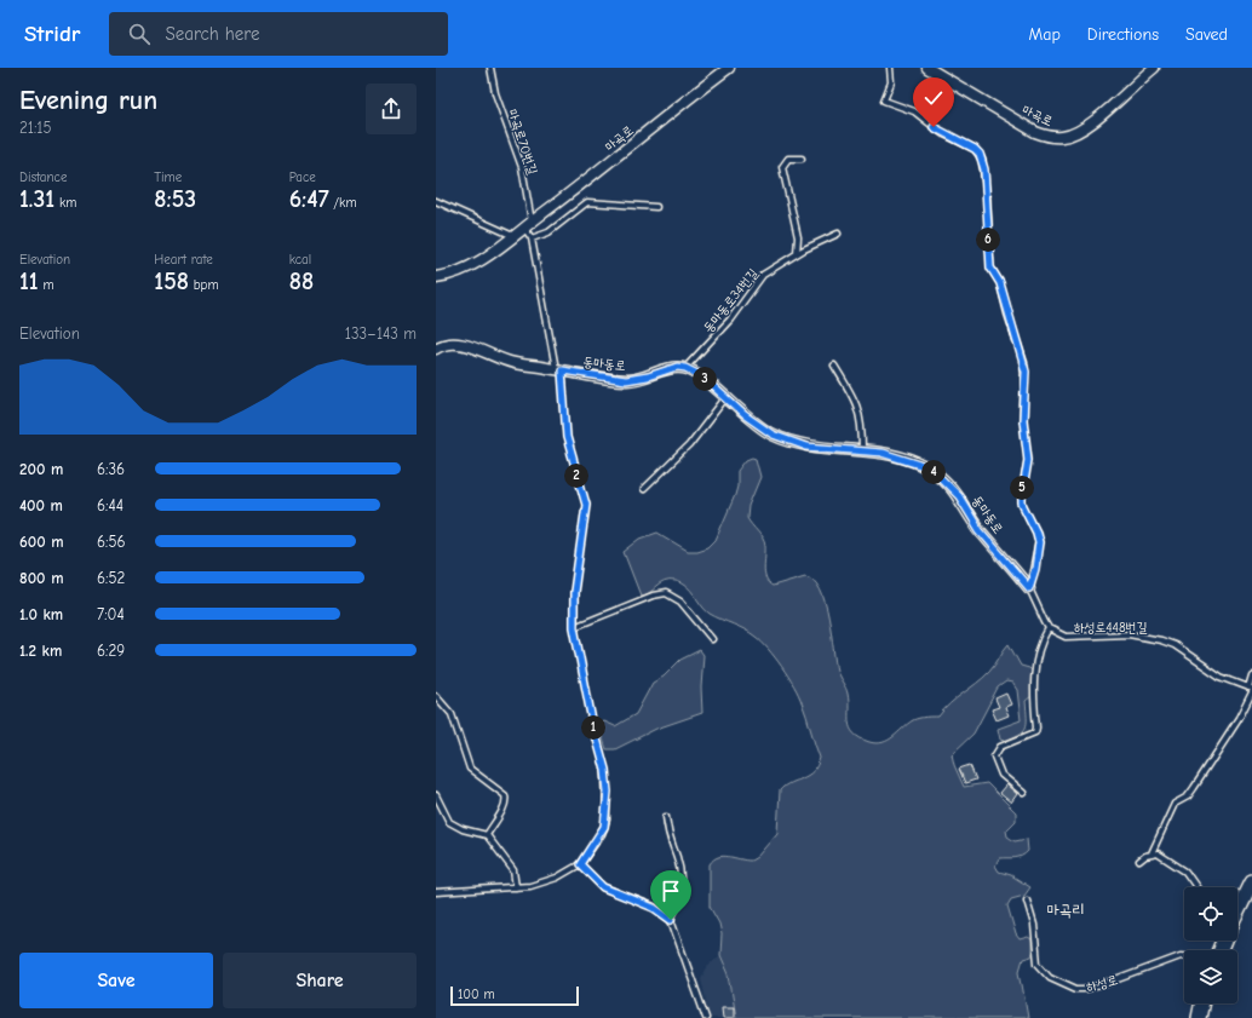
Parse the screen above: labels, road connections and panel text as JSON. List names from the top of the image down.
{
  "streets": {
    "street": ["마곡로", "동마동로"],
    "lane": [
      "마곡로70번길",
      "동마동로34번길",
      "하성로448번길",
      "하성로"
    ]
  },
  "crossings": [
    ["마곡로", "마곡로70번길"],
    ["동마동로34번길", "동마동로"]
  ],
  "districts": ["마곡리"],
  "scale_bar": "100 m",
  "page": {
    "header": "Stridr",
    "search": "Search here",
    "nav": ["Map", "Directions", "Saved"],
    "heading": ["Evening run", "21:15"],
    "stats": [
      ["Distance", "1.31 km"],
      ["Time", "8:53"],
      ["Pace", "6:47 /km"],
      ["Elevation", "11 m"],
      ["Heart rate", "158 bpm"],
      ["kcal", "88"]
    ],
    "pins": [
      "6",
      "3",
      "4",
      "2",
      "5",
      "1"
    ],
    "chart": ["Elevation", "133–143 m"],
    "list": [
      {
        "name": "200 m",
        "note": "6:36"
      },
      {
        "name": "400 m",
        "note": "6:44"
      },
      {
        "name": "600 m",
        "note": "6:56"
      },
      {
        "name": "800 m",
        "note": "6:52"
      },
      {
        "name": "1.0 km",
        "note": "7:04"
      },
      {
        "name": "1.2 km",
        "note": "6:29"
      }
    ],
    "buttons": ["Save", "Share"],
    "scale": "100 m"
  }
}
